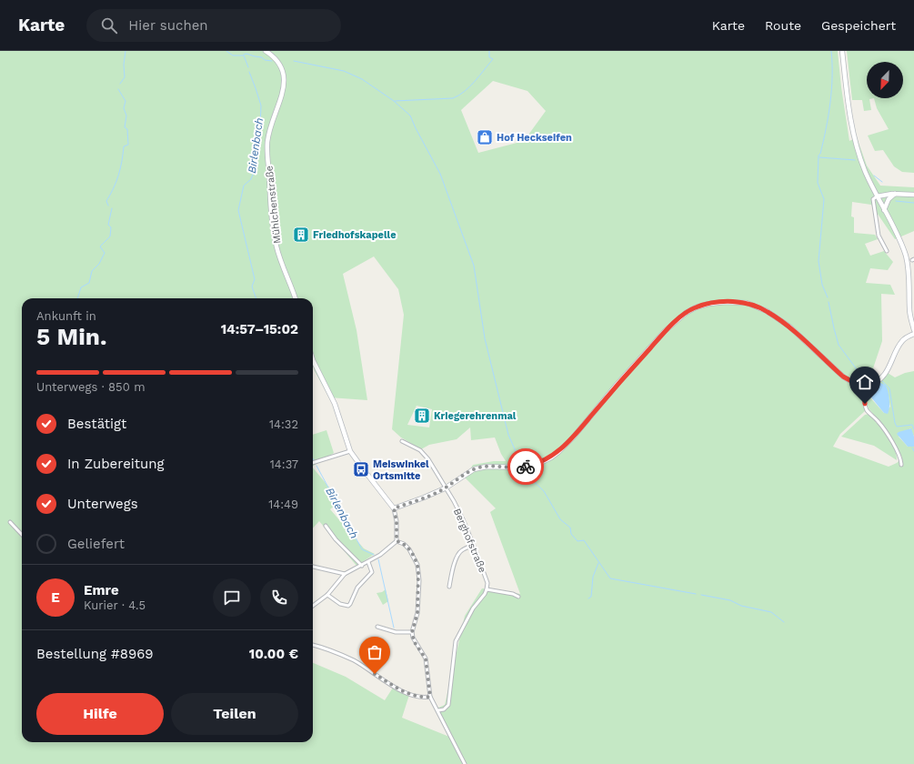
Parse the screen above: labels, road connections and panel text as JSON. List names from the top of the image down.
{
  "streets": {
    "street": ["Mühlchenstraße", "Berghofstraße"]
  },
  "water": ["Birlenbach"],
  "places": {
    "shop": ["Hof Heckseifen"],
    "building": ["Friedhofskapelle", "Kriegerehrenmal"],
    "bus stop": ["Meiswinkel Ortsmitte"]
  },
  "north": "bottom left",
  "page": {
    "header": "Karte",
    "search": "Hier suchen",
    "nav": ["Karte", "Route", "Gespeichert"],
    "heading": ["5 Min.", "Ankunft in", "14:57–15:02"],
    "panel": [
      "Emre",
      "Kurier · 4.5",
      "Bestellung #8969",
      "10.00 €"
    ],
    "bar": "Unterwegs · 850 m",
    "list": [
      ["Bestätigt", "14:32"],
      ["In Zubereitung", "14:37"],
      ["Unterwegs", "14:49"],
      "Geliefert"
    ],
    "round": "E",
    "buttons": ["Hilfe", "Teilen"]
  }
}
